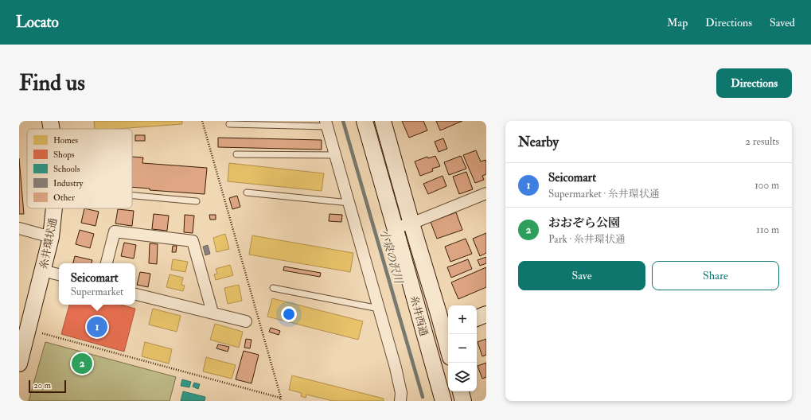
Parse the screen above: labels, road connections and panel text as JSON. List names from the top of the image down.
{
  "streets": {
    "street": ["糸井環状通", "糸井西通"]
  },
  "water": ["小泉の沢川"],
  "legend": [
    "Homes",
    "Shops",
    "Schools",
    "Industry",
    "Other"
  ],
  "scale_bar": "20 m",
  "page": {
    "header": "Locato",
    "nav": ["Map", "Directions", "Saved"],
    "buttons": [
      "Directions",
      ["Save", "Share"]
    ],
    "title": "Find us",
    "heading": ["Nearby", "2 results"],
    "list": [
      {
        "mark": "1",
        "name": "Seicomart",
        "note": "Supermarket · 糸井環状通",
        "value": "100 m"
      },
      {
        "mark": "2",
        "name": "おおぞら公園",
        "note": "Park · 糸井環状通",
        "value": "110 m"
      }
    ],
    "popup": ["Seicomart", "Supermarket"],
    "map_buttons": ["+", "−"],
    "pins": ["1", "2"],
    "scale": "20 m"
  }
}
